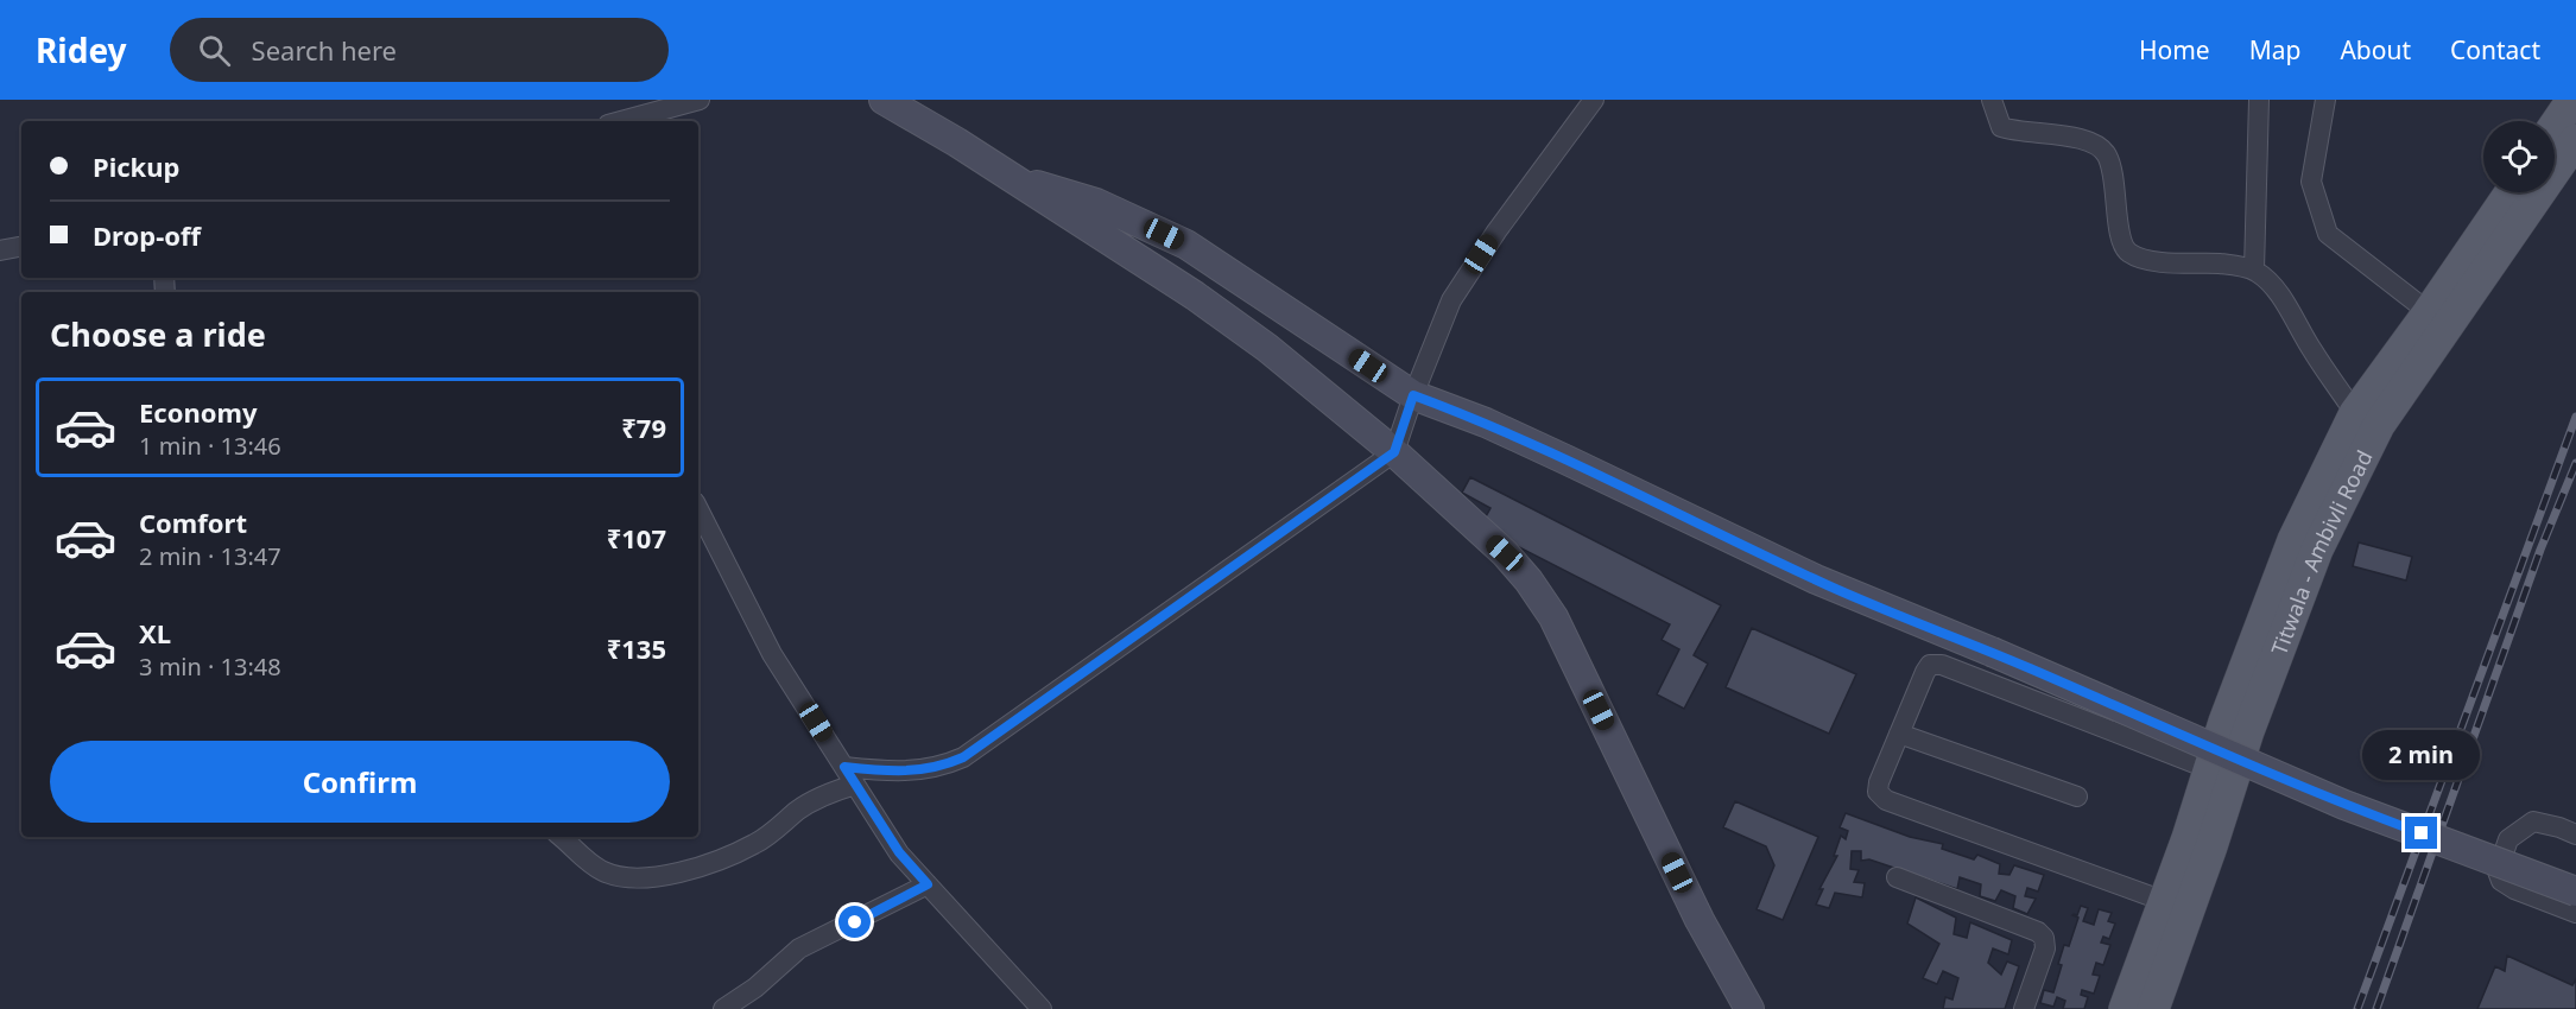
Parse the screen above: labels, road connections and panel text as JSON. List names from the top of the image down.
{
  "streets": {
    "main road": ["Titwala - Ambivli Road"]
  },
  "page": {
    "header": "Ridey",
    "search": "Search here",
    "nav": [
      "Home",
      "Map",
      "About",
      "Contact"
    ],
    "banner": ["Pickup", "Drop-off"],
    "heading": "Choose a ride",
    "list": [
      {
        "name": "Economy",
        "note": "1 min · 13:46",
        "value": "₹79"
      },
      {
        "name": "Comfort",
        "note": "2 min · 13:47",
        "value": "₹107"
      },
      {
        "name": "XL",
        "note": "3 min · 13:48",
        "value": "₹135"
      }
    ],
    "buttons": "Confirm",
    "bubble": "2 min"
  }
}
